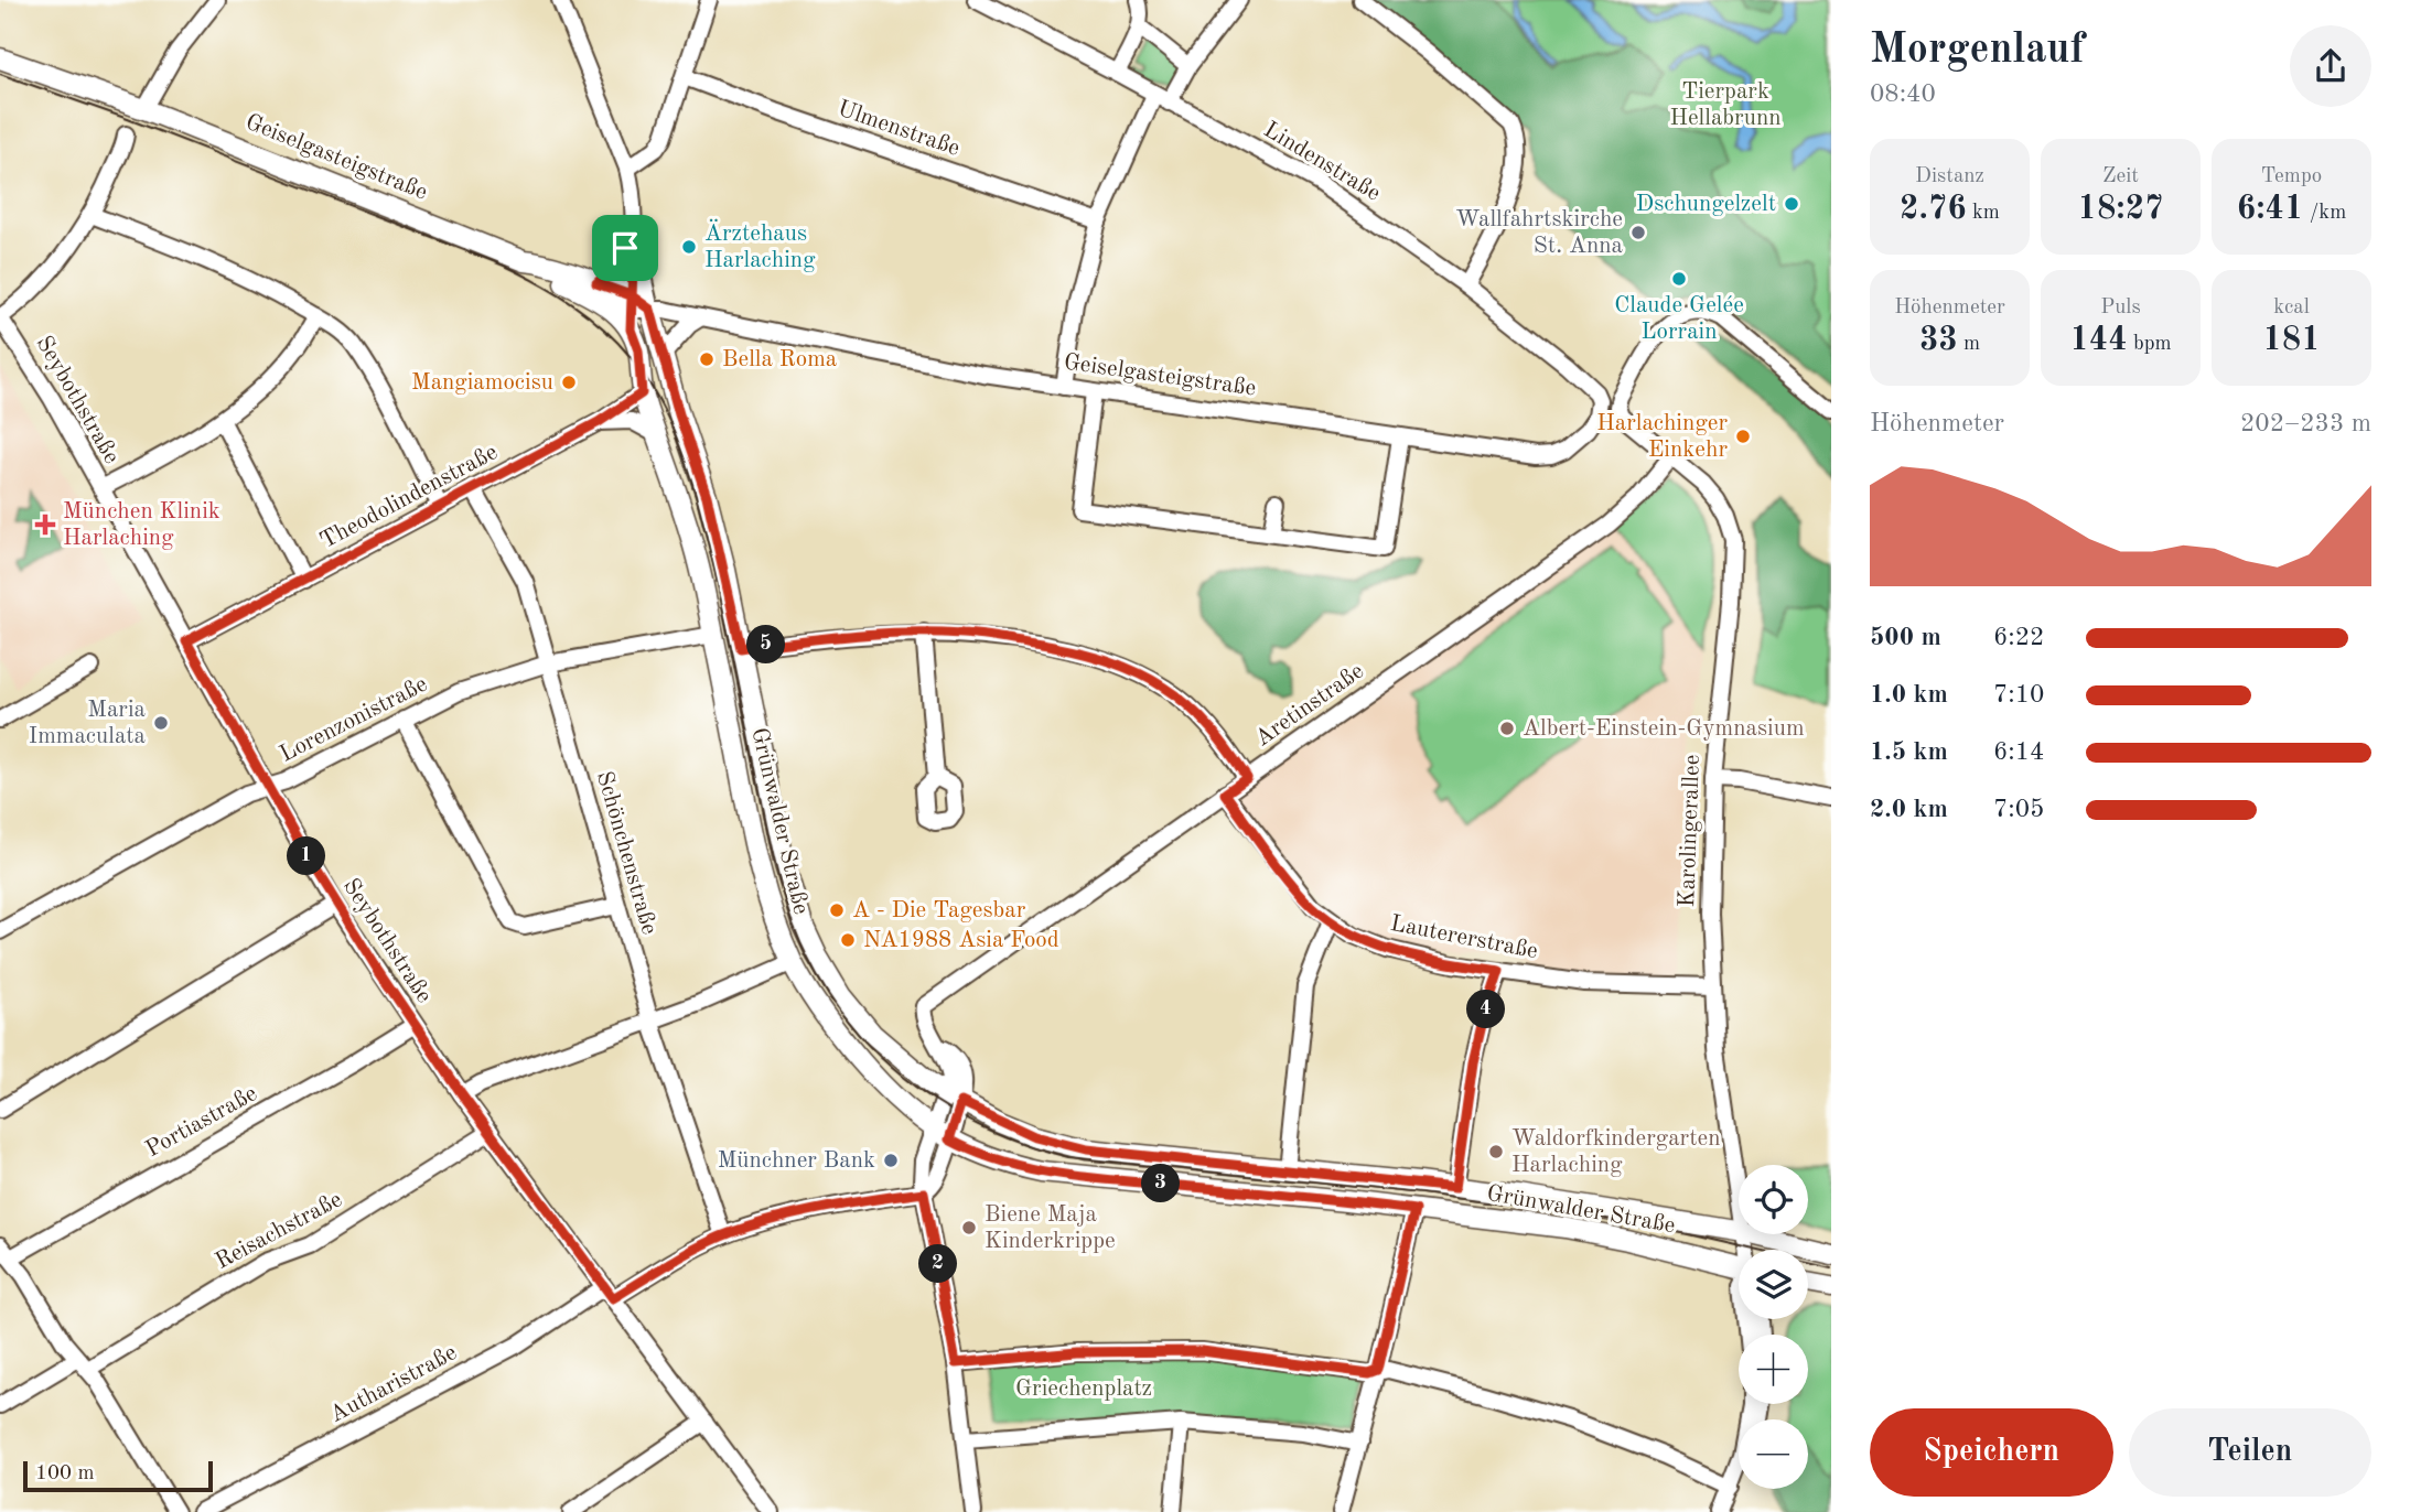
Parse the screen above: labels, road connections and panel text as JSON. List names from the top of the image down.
{
  "streets": {
    "main road": ["Geiselgasteigstraße", "Grünwalder Straße"],
    "street": [
      "Ulmenstraße",
      "Lindenstraße",
      "Seybothstraße",
      "Theodolindenstraße",
      "Aretinstraße",
      "Lorenzonistraße",
      "Karolingerallee",
      "Schönchenstraße",
      "Lautererstraße",
      "Portiastraße",
      "Reisachstraße",
      "Autharistraße"
    ]
  },
  "crossings": [
    ["Geiselgasteigstraße", "Lindenstraße"],
    ["Geiselgasteigstraße", "Grünwalder Straße"],
    ["Seybothstraße", "Theodolindenstraße"],
    ["Seybothstraße", "Lorenzonistraße"],
    ["Seybothstraße", "Portiastraße"],
    ["Seybothstraße", "Reisachstraße"],
    ["Seybothstraße", "Autharistraße"],
    ["Theodolindenstraße", "Grünwalder Straße"],
    ["Theodolindenstraße", "Schönchenstraße"],
    ["Aretinstraße", "Grünwalder Straße"],
    ["Aretinstraße", "Karolingerallee"],
    ["Aretinstraße", "Lautererstraße"],
    ["Aretinstraße", "Autharistraße"],
    ["Lorenzonistraße", "Grünwalder Straße"],
    ["Lorenzonistraße", "Schönchenstraße"],
    ["Karolingerallee", "Lautererstraße"],
    ["Schönchenstraße", "Autharistraße"]
  ],
  "parks": ["Tierpark Hellabrunn", "Griechenplatz"],
  "places": {
    "other": [
      "Dschungelzelt",
      "Wallfahrtskirche St. Anna",
      "Ärztehaus Harlaching",
      "Claude Gelée Lorrain",
      "Bella Roma",
      "Mangiamocisu",
      "Harlachinger Einkehr",
      "Maria Immaculata",
      "Albert-Einstein-Gymnasium",
      "A - Die Tagesbar",
      "NA1988 Asia Food",
      "Waldorfkindergarten Harlaching",
      "Münchner Bank",
      "Biene Maja Kinderkrippe"
    ],
    "health": ["München Klinik Harlaching"]
  },
  "scale_bar": "100 m",
  "page": {
    "heading": ["Morgenlauf", "08:40"],
    "stats": [
      ["Distanz", "2.76 km"],
      ["Zeit", "18:27"],
      ["Tempo", "6:41 /km"],
      ["Höhenmeter", "33 m"],
      ["Puls", "144 bpm"],
      ["kcal", "181"]
    ],
    "chart": ["Höhenmeter", "202–233 m"],
    "list": [
      {
        "name": "500 m",
        "note": "6:22"
      },
      {
        "name": "1.0 km",
        "note": "7:10"
      },
      {
        "name": "1.5 km",
        "note": "6:14"
      },
      {
        "name": "2.0 km",
        "note": "7:05"
      }
    ],
    "pins": [
      "5",
      "1",
      "4",
      "3",
      "2"
    ],
    "map_buttons": ["+", "−"],
    "buttons": ["Speichern", "Teilen"],
    "scale": "100 m"
  }
}
